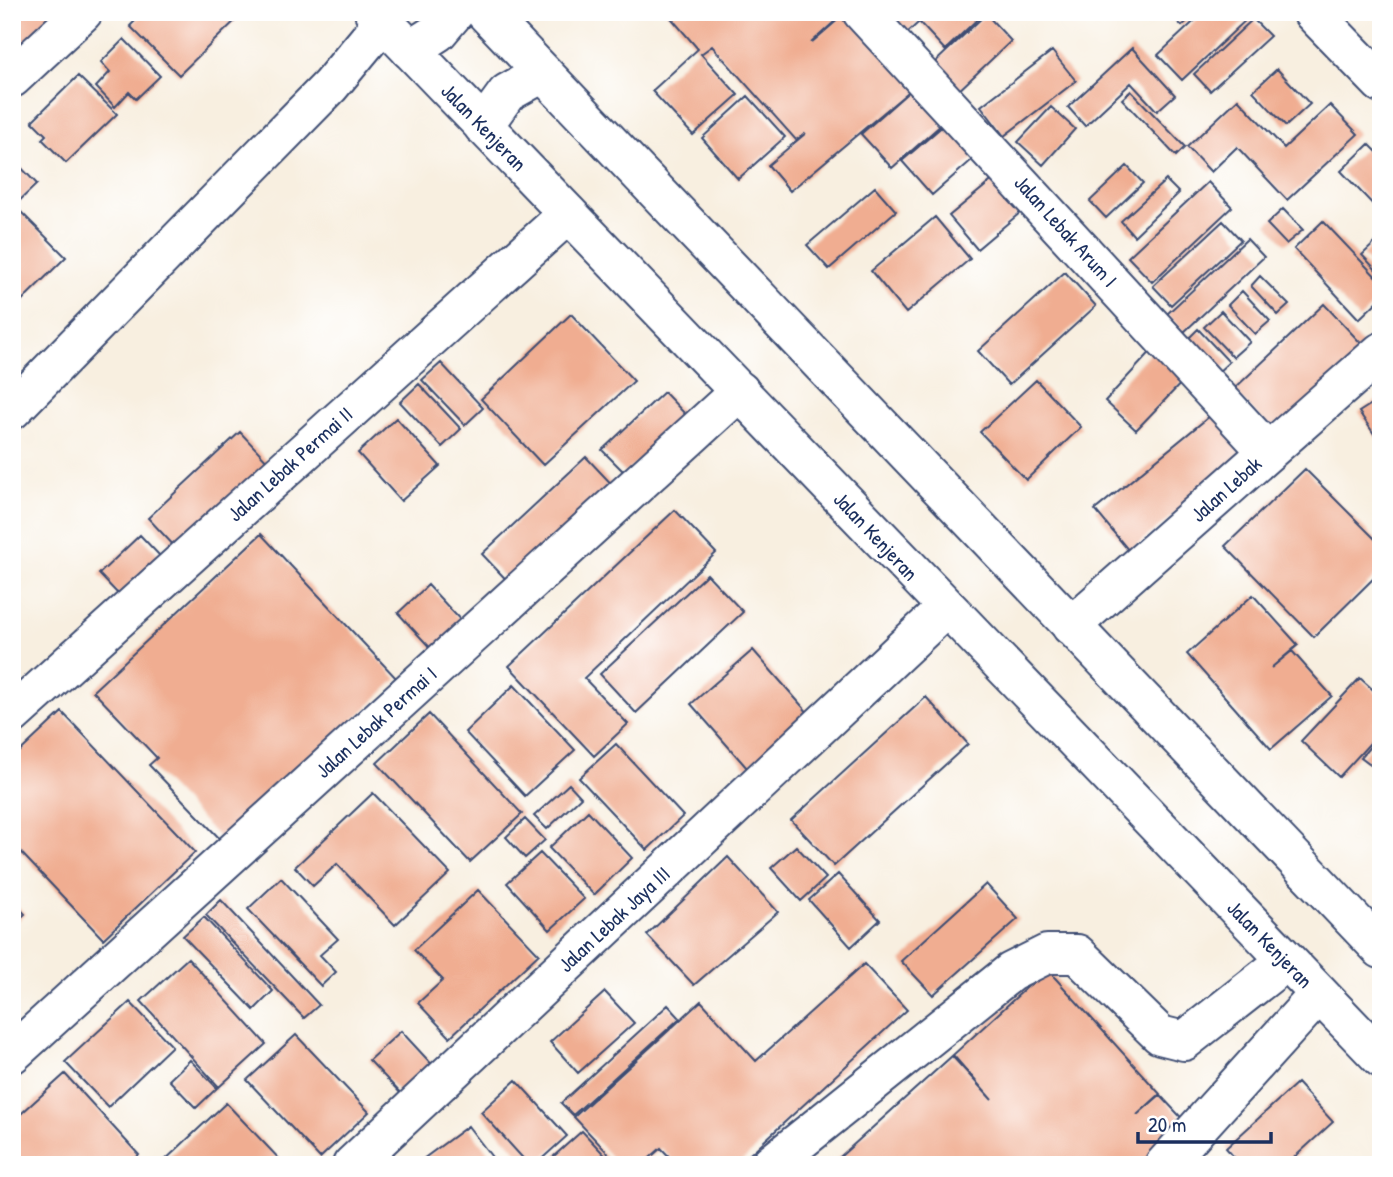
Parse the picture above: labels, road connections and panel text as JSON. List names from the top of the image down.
{
  "streets": {
    "street": [
      "Jalan Kenjeran",
      "Jalan Lebak Arum I",
      "Jalan Lebak Permai II",
      "Jalan Lebak",
      "Jalan Lebak Permai I",
      "Jalan Lebak Jaya III"
    ]
  },
  "crossings": [
    ["Jalan Kenjeran", "Jalan Lebak Permai II"],
    ["Jalan Kenjeran", "Jalan Lebak Permai I"],
    ["Jalan Kenjeran", "Jalan Lebak Jaya III"],
    ["Jalan Lebak Arum I", "Jalan Lebak"]
  ],
  "scale_bar": "20 m"
}
